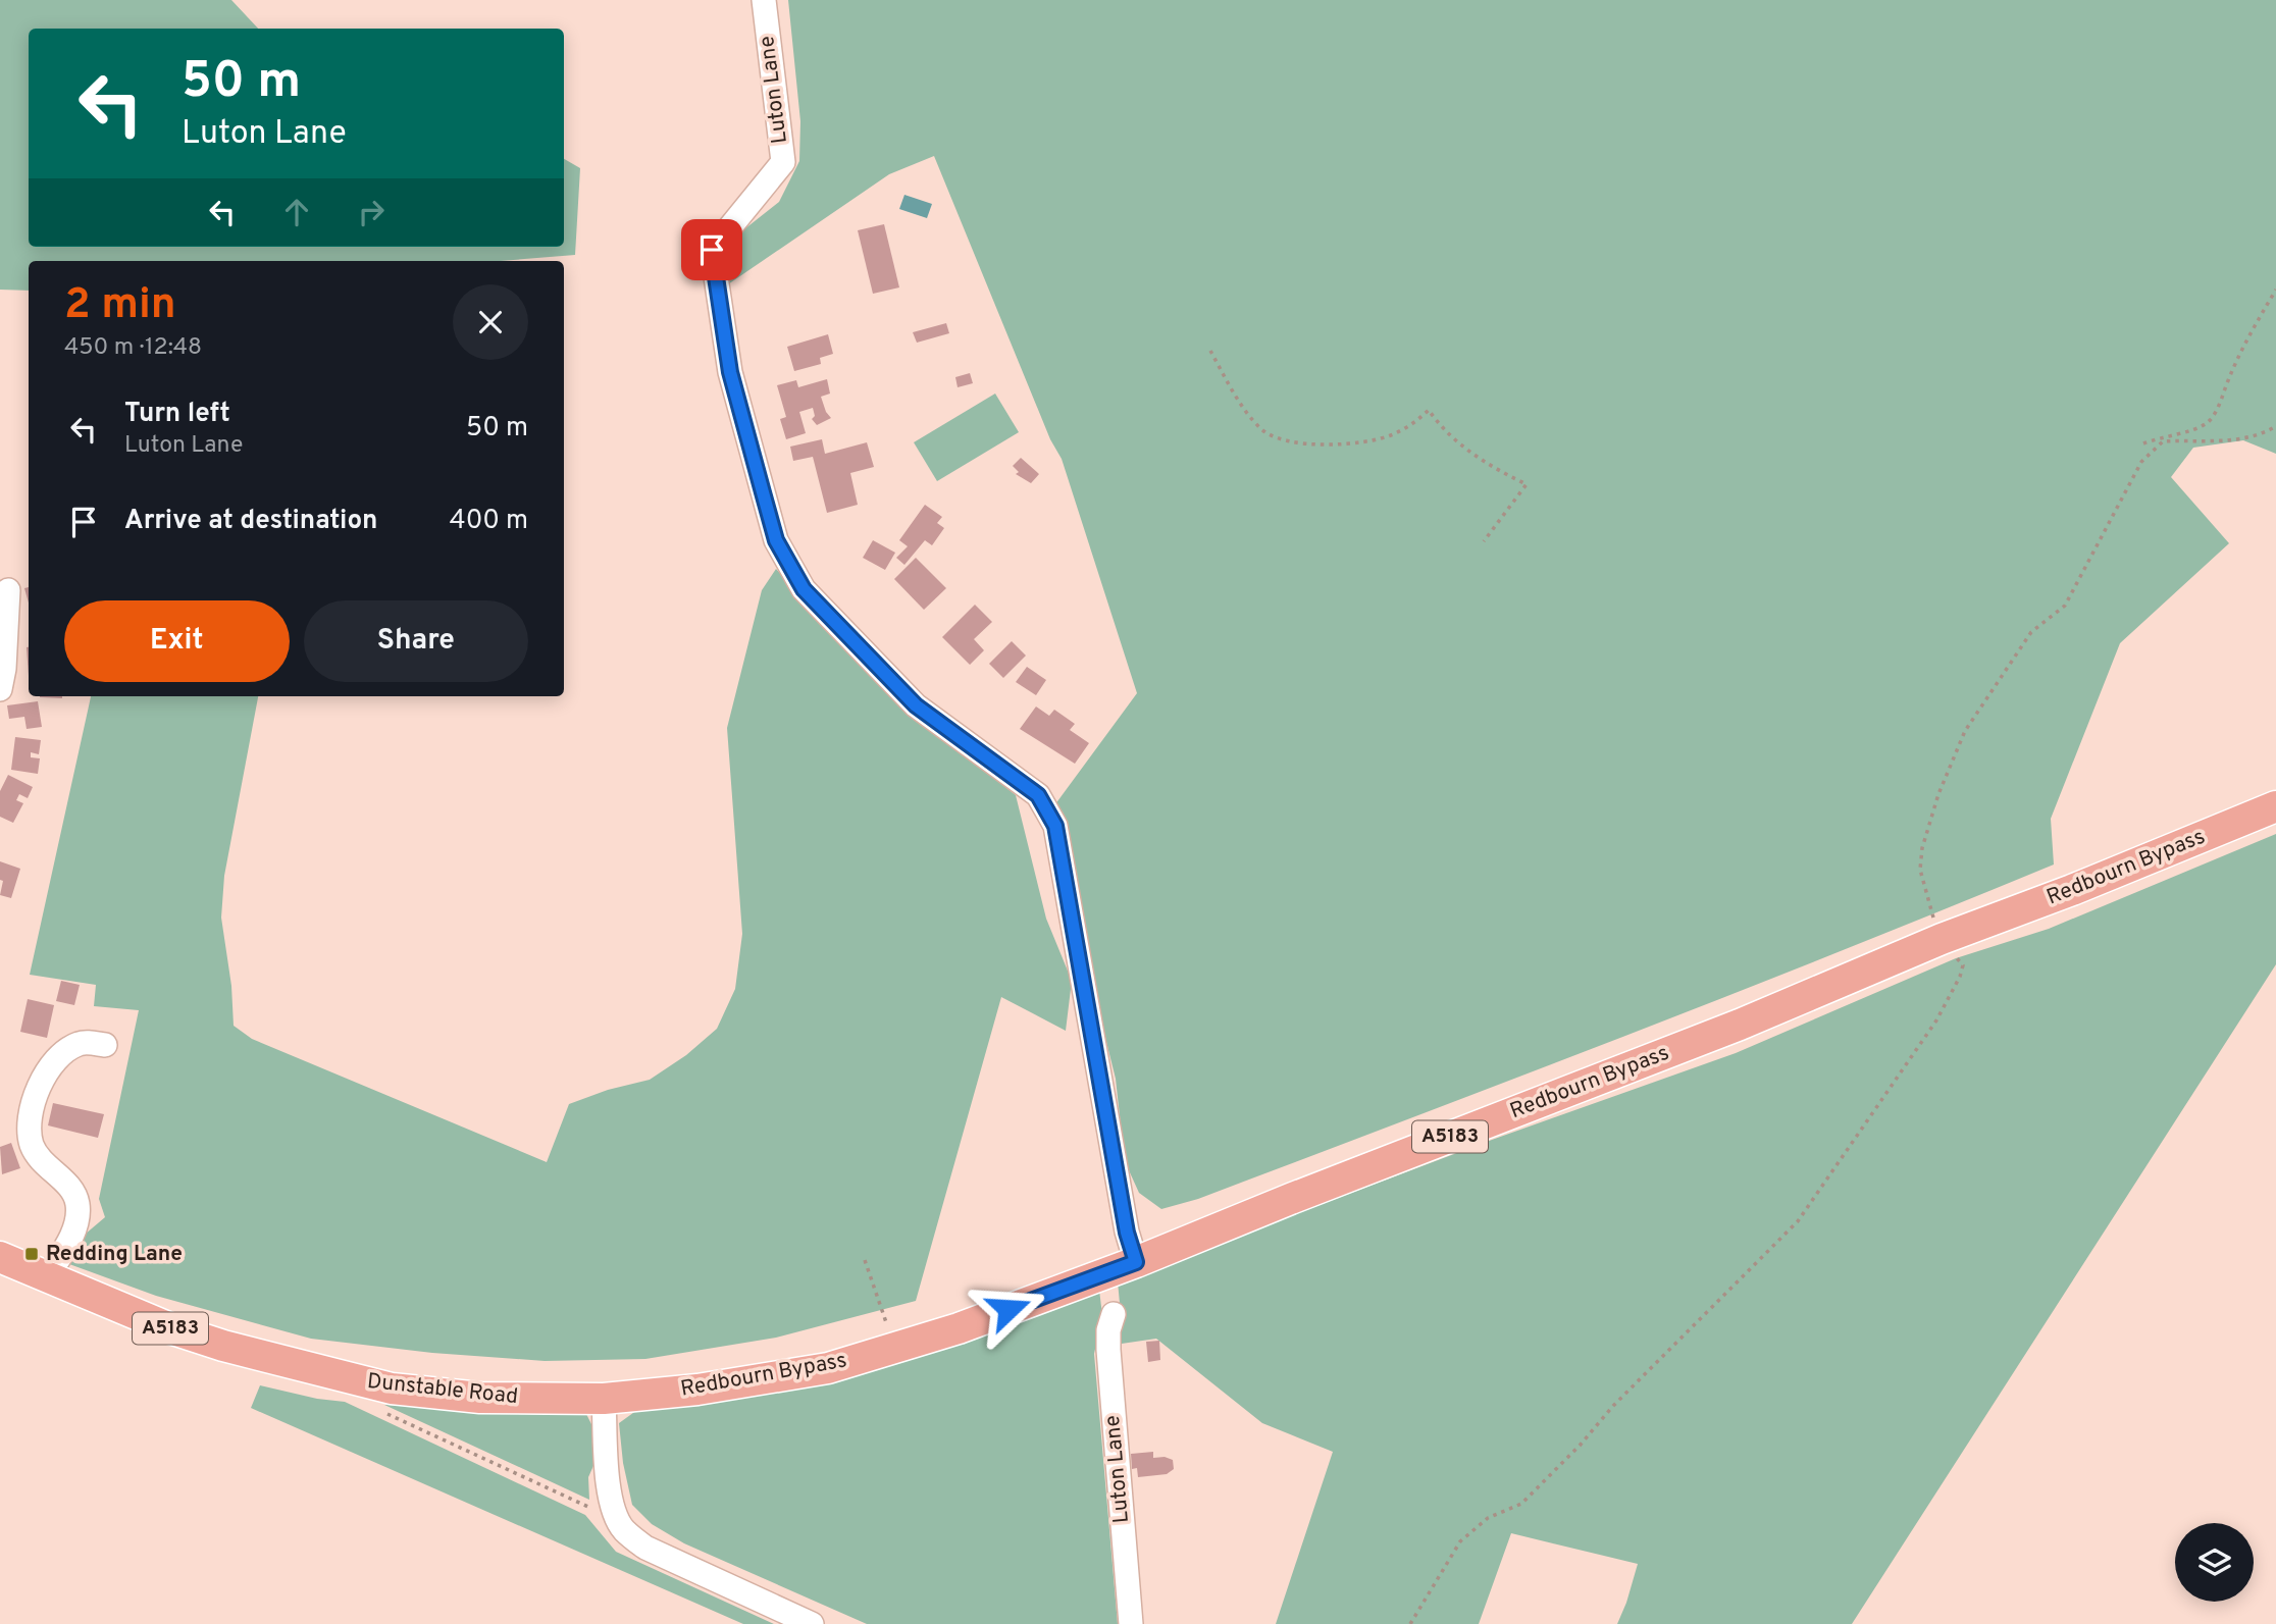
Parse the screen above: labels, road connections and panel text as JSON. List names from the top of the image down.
{
  "streets": {
    "main road": ["Redbourn Bypass", "A5183", "Dunstable Road"],
    "street": ["Luton Lane"]
  },
  "crossings": [
    ["Luton Lane", "Redbourn Bypass"],
    ["Redbourn Bypass", "Dunstable Road"]
  ],
  "places": {
    "transit": ["Redding Lane"]
  },
  "page": {
    "turn": ["50 m", "Luton Lane"],
    "heading": ["2 min", "450 m · 12:48"],
    "list": [
      {
        "name": "Turn left",
        "note": "Luton Lane",
        "value": "50 m"
      },
      {
        "name": "Arrive at destination",
        "value": "400 m"
      }
    ],
    "buttons": ["Exit", "Share"]
  }
}
